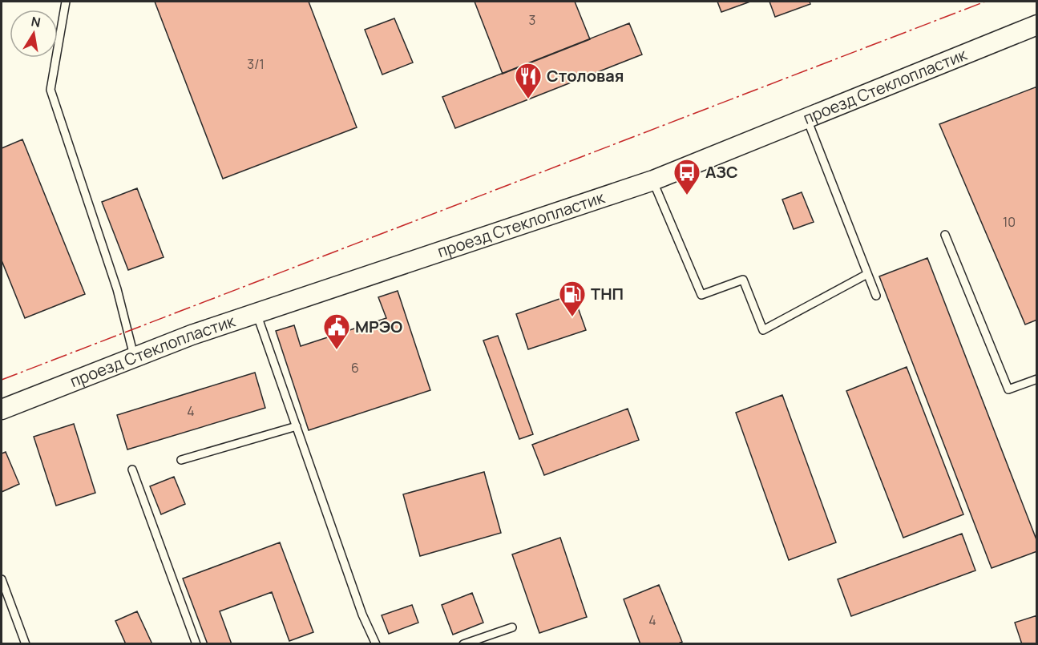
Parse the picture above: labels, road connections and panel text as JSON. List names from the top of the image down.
{
  "streets": {
    "street": ["проезд Стеклопластик"]
  },
  "places": {
    "restaurant": ["Столовая"],
    "bus stop": ["АЗС"],
    "fuel station": ["ТНП"],
    "public building": ["МРЭО"]
  },
  "house_numbers": [
    "3",
    "3/1",
    "10",
    "6",
    "4",
    "4"
  ],
  "north": "top"
}
